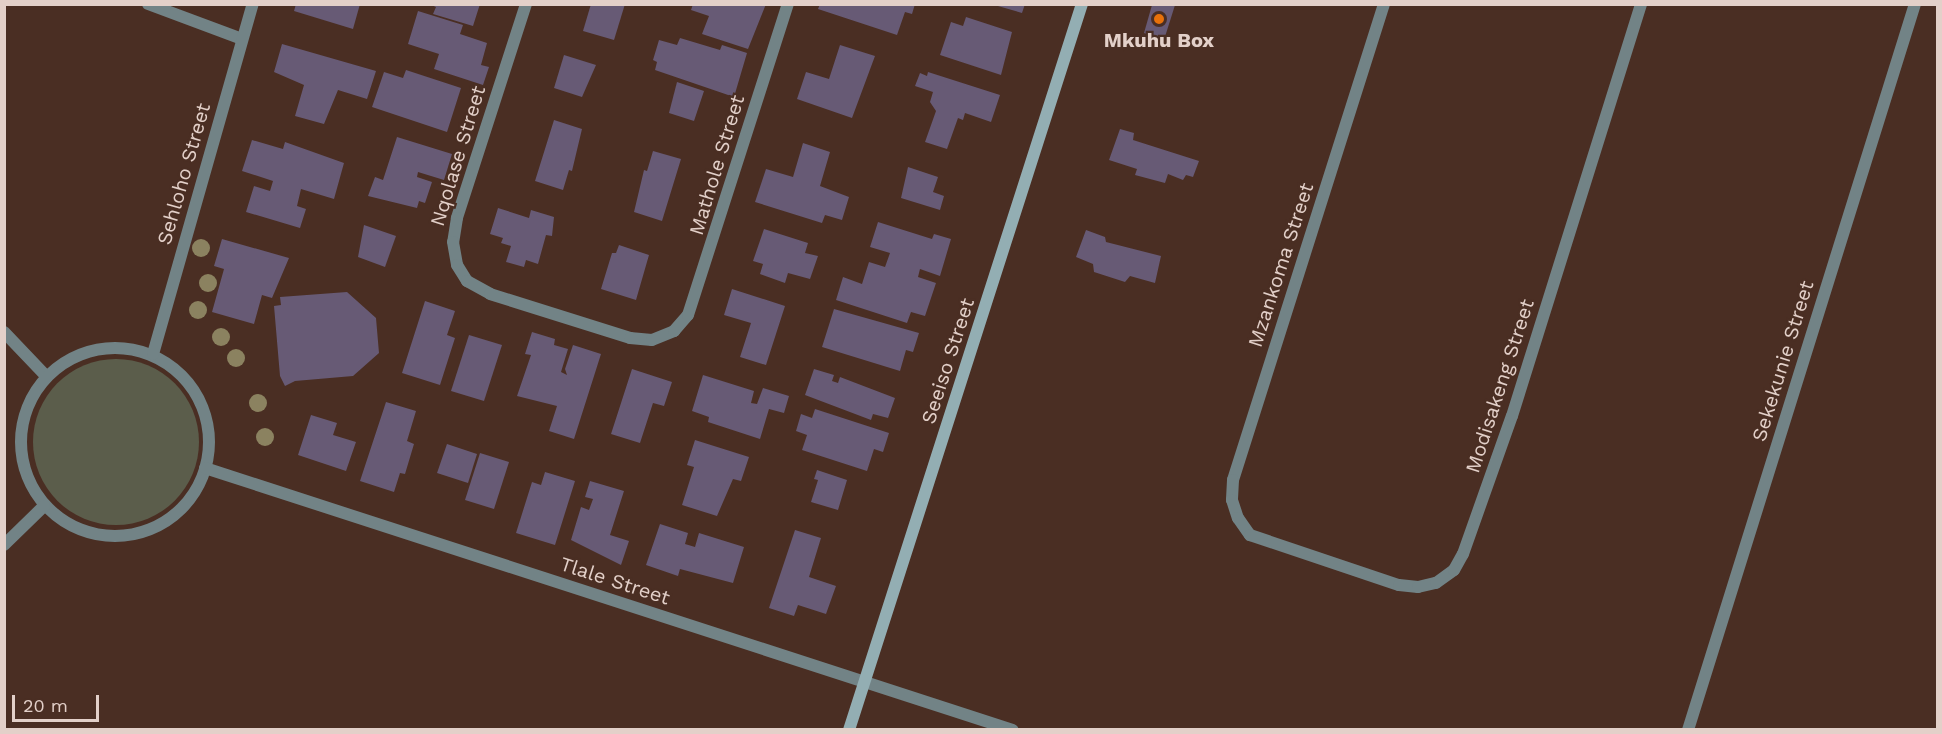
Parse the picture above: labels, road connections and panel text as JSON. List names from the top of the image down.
{
  "streets": {
    "street": [
      "Nqolase Street",
      "Mathole Street",
      "Sehloho Street",
      "Mzankoma Street",
      "Seeiso Street",
      "Sekekunie Street",
      "Modisakeng Street",
      "Tlale Street"
    ]
  },
  "crossings": [
    ["Nqolase Street", "Mathole Street"],
    ["Sehloho Street", "Tlale Street"],
    ["Mzankoma Street", "Modisakeng Street"],
    ["Seeiso Street", "Tlale Street"]
  ],
  "places": ["Mkuhu Box"],
  "scale_bar": "20 m"
}
